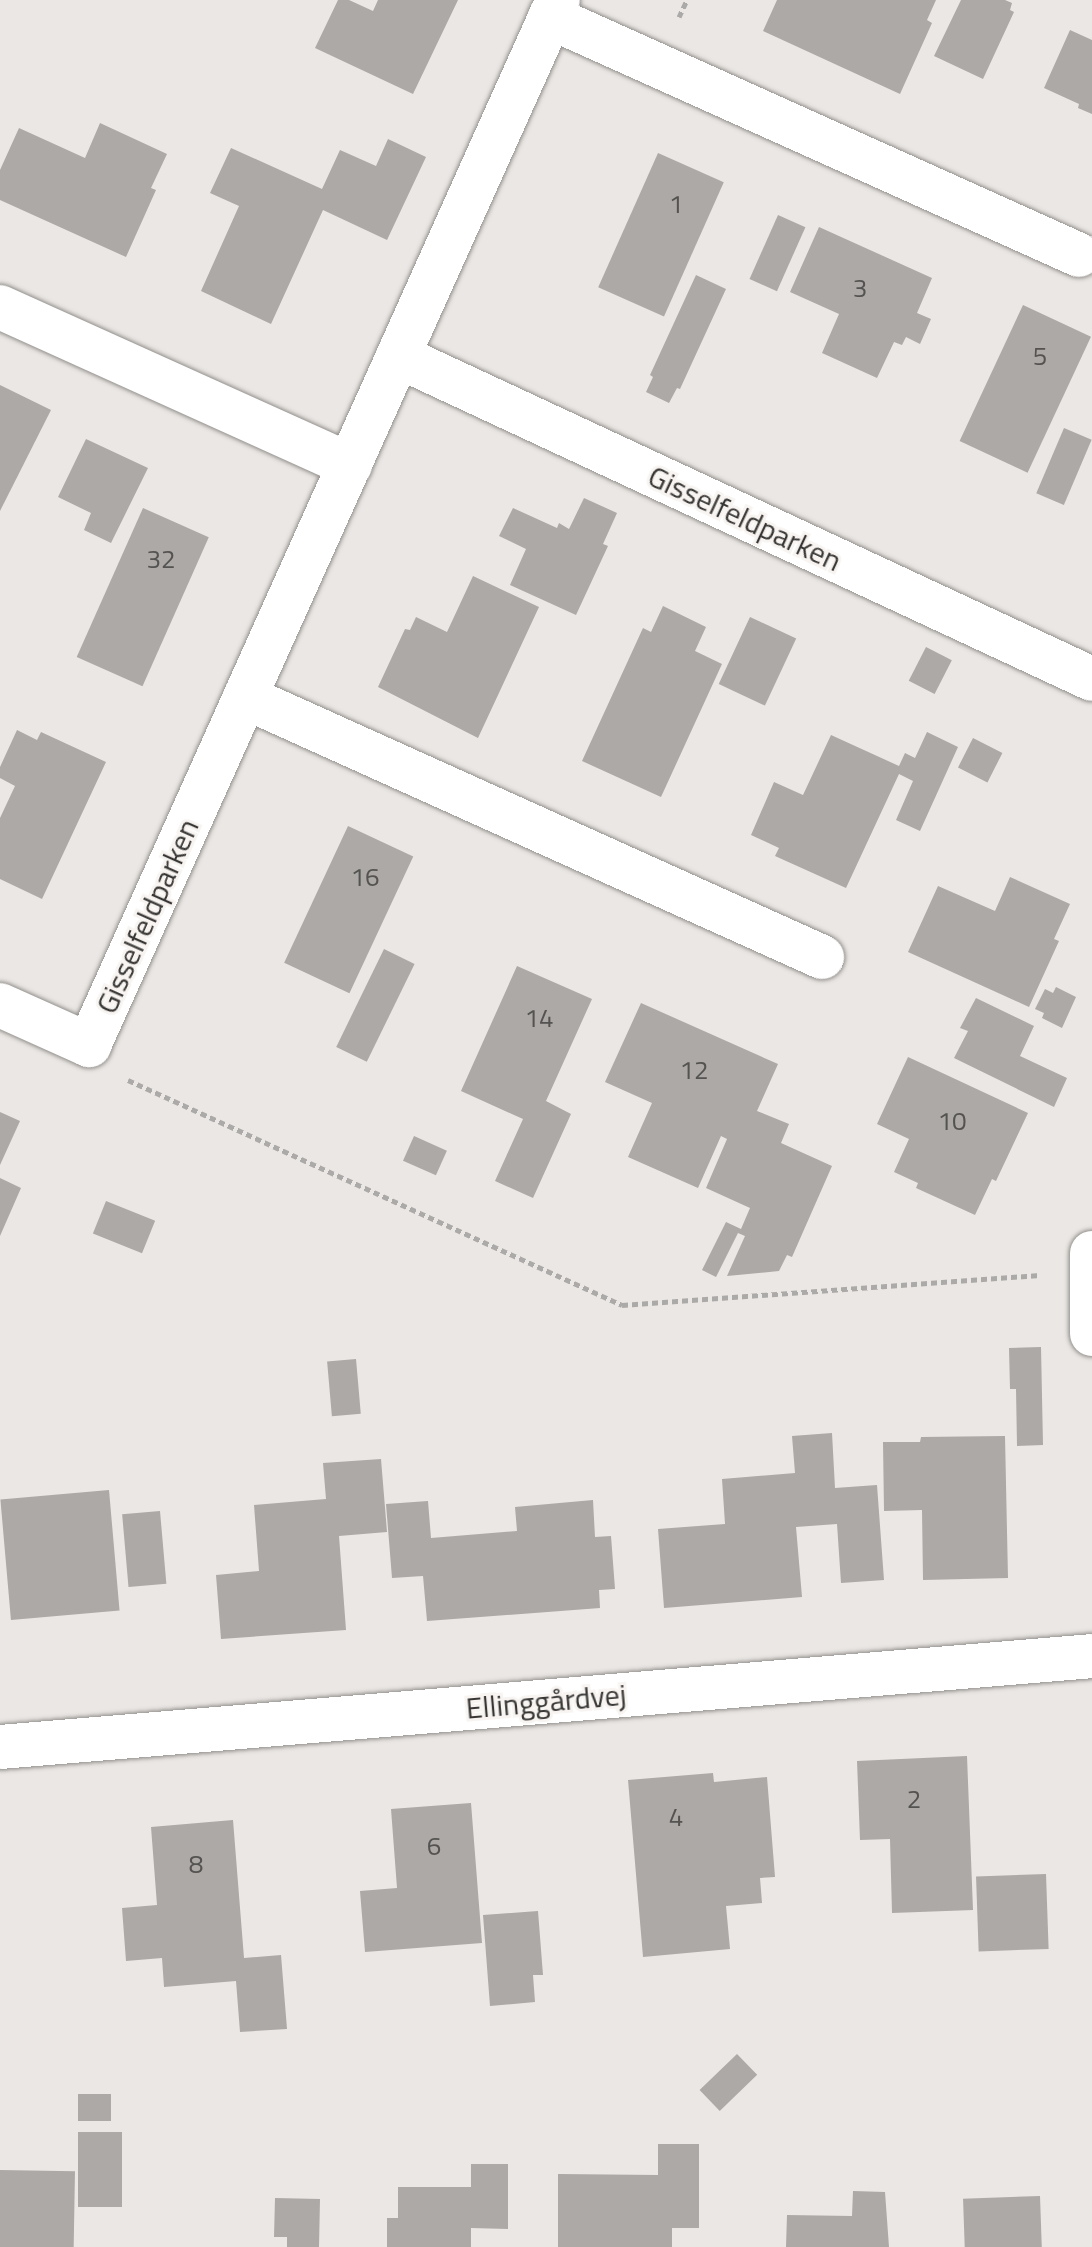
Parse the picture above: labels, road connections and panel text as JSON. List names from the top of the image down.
{
  "streets": {
    "street": ["Gisselfeldparken", "Ellinggårdvej"]
  },
  "house_numbers": [
    "1",
    "3",
    "5",
    "32",
    "16",
    "14",
    "12",
    "10",
    "2",
    "4",
    "6",
    "8"
  ]
}
